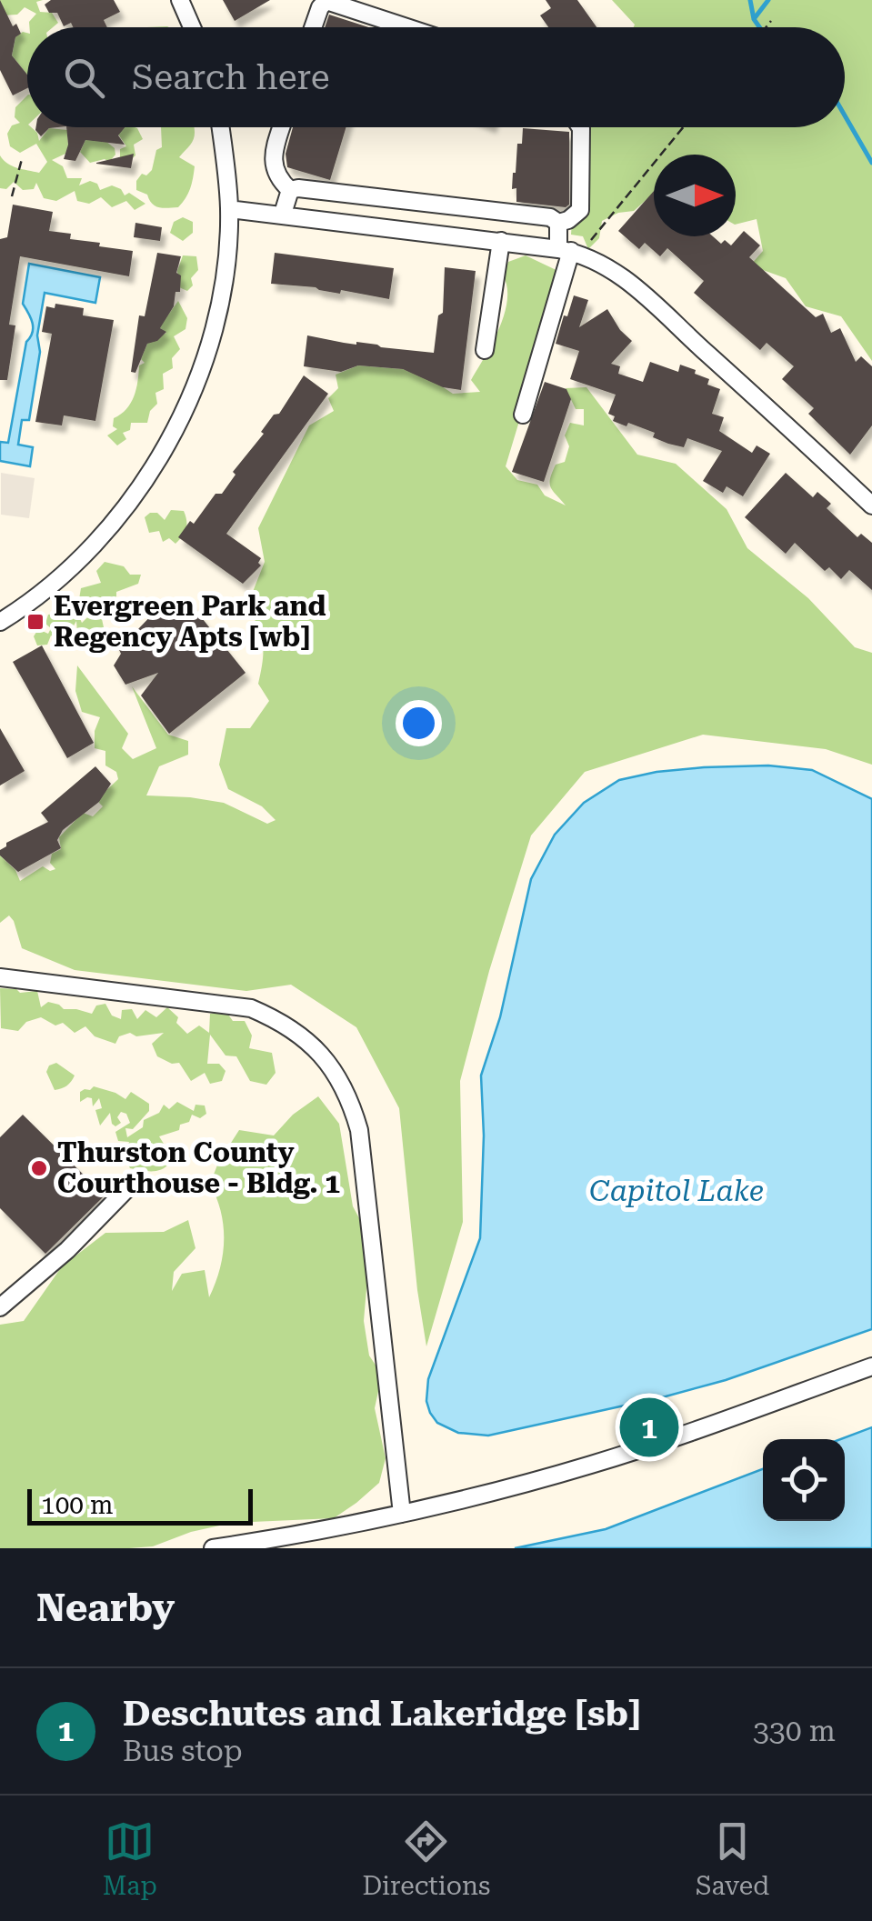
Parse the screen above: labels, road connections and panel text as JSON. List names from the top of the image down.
{
  "water": ["Capitol Lake"],
  "places": {
    "transit": ["Evergreen Park and Regency Apts [wb]"],
    "other": ["Thurston County Courthouse - Bldg. 1"]
  },
  "scale_bar": "100 m",
  "north": "right",
  "page": {
    "search": "Search here",
    "pins": "1",
    "scale": "100 m",
    "heading": "Nearby",
    "list": [
      {
        "mark": "1",
        "name": "Deschutes and Lakeridge [sb]",
        "note": "Bus stop",
        "value": "330 m"
      }
    ],
    "nav": ["Map", "Directions", "Saved"]
  }
}
